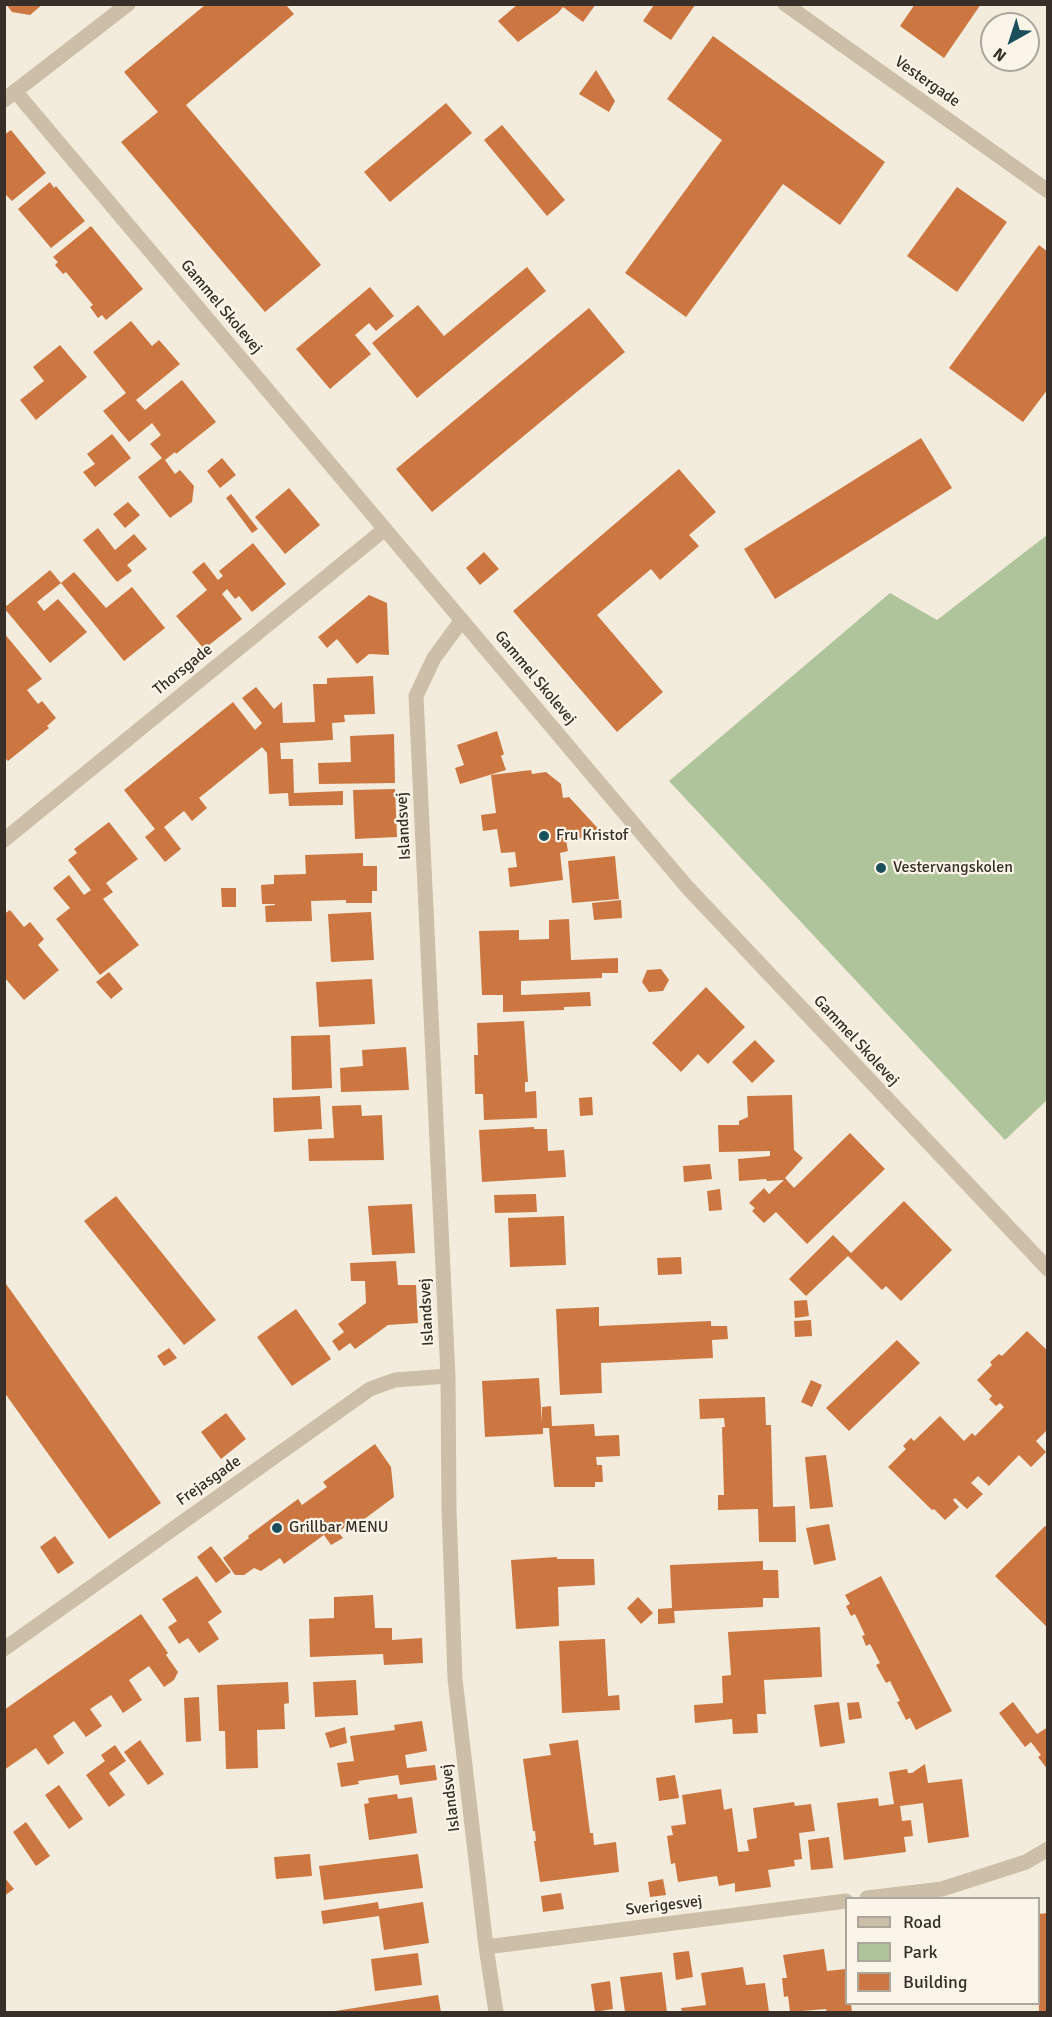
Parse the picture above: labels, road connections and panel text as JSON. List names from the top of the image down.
{
  "streets": {
    "street": [
      "Vestergade",
      "Gammel Skolevej",
      "Thorsgade",
      "Islandsvej",
      "Frejasgade",
      "Sverigesvej"
    ]
  },
  "crossings": [
    ["Gammel Skolevej", "Thorsgade"],
    ["Gammel Skolevej", "Islandsvej"],
    ["Islandsvej", "Frejasgade"],
    ["Islandsvej", "Sverigesvej"]
  ],
  "places": ["Fru Kristof", "Vestervangskolen", "Grillbar MENU"],
  "legend": ["Road", "Park", "Building"],
  "north": "bottom left"
}
